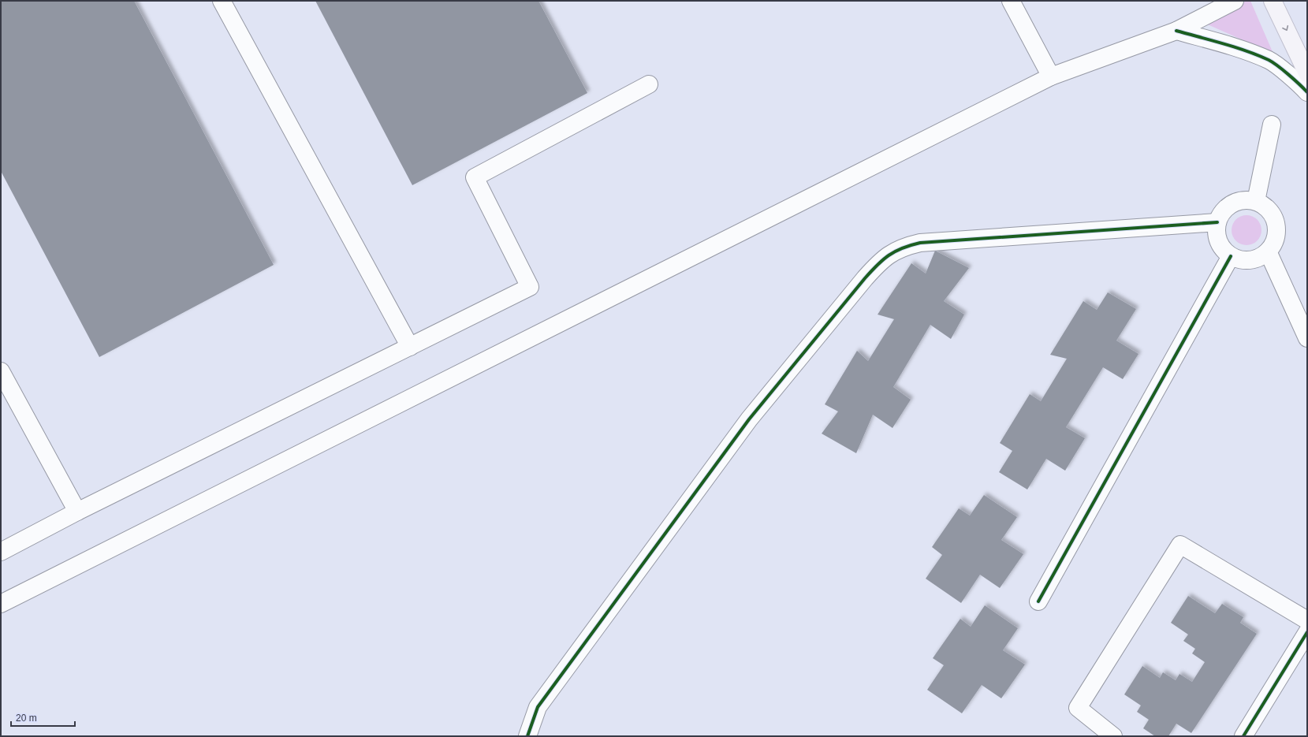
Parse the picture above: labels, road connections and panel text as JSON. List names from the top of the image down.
{
  "scale_bar": "20 m"
}
